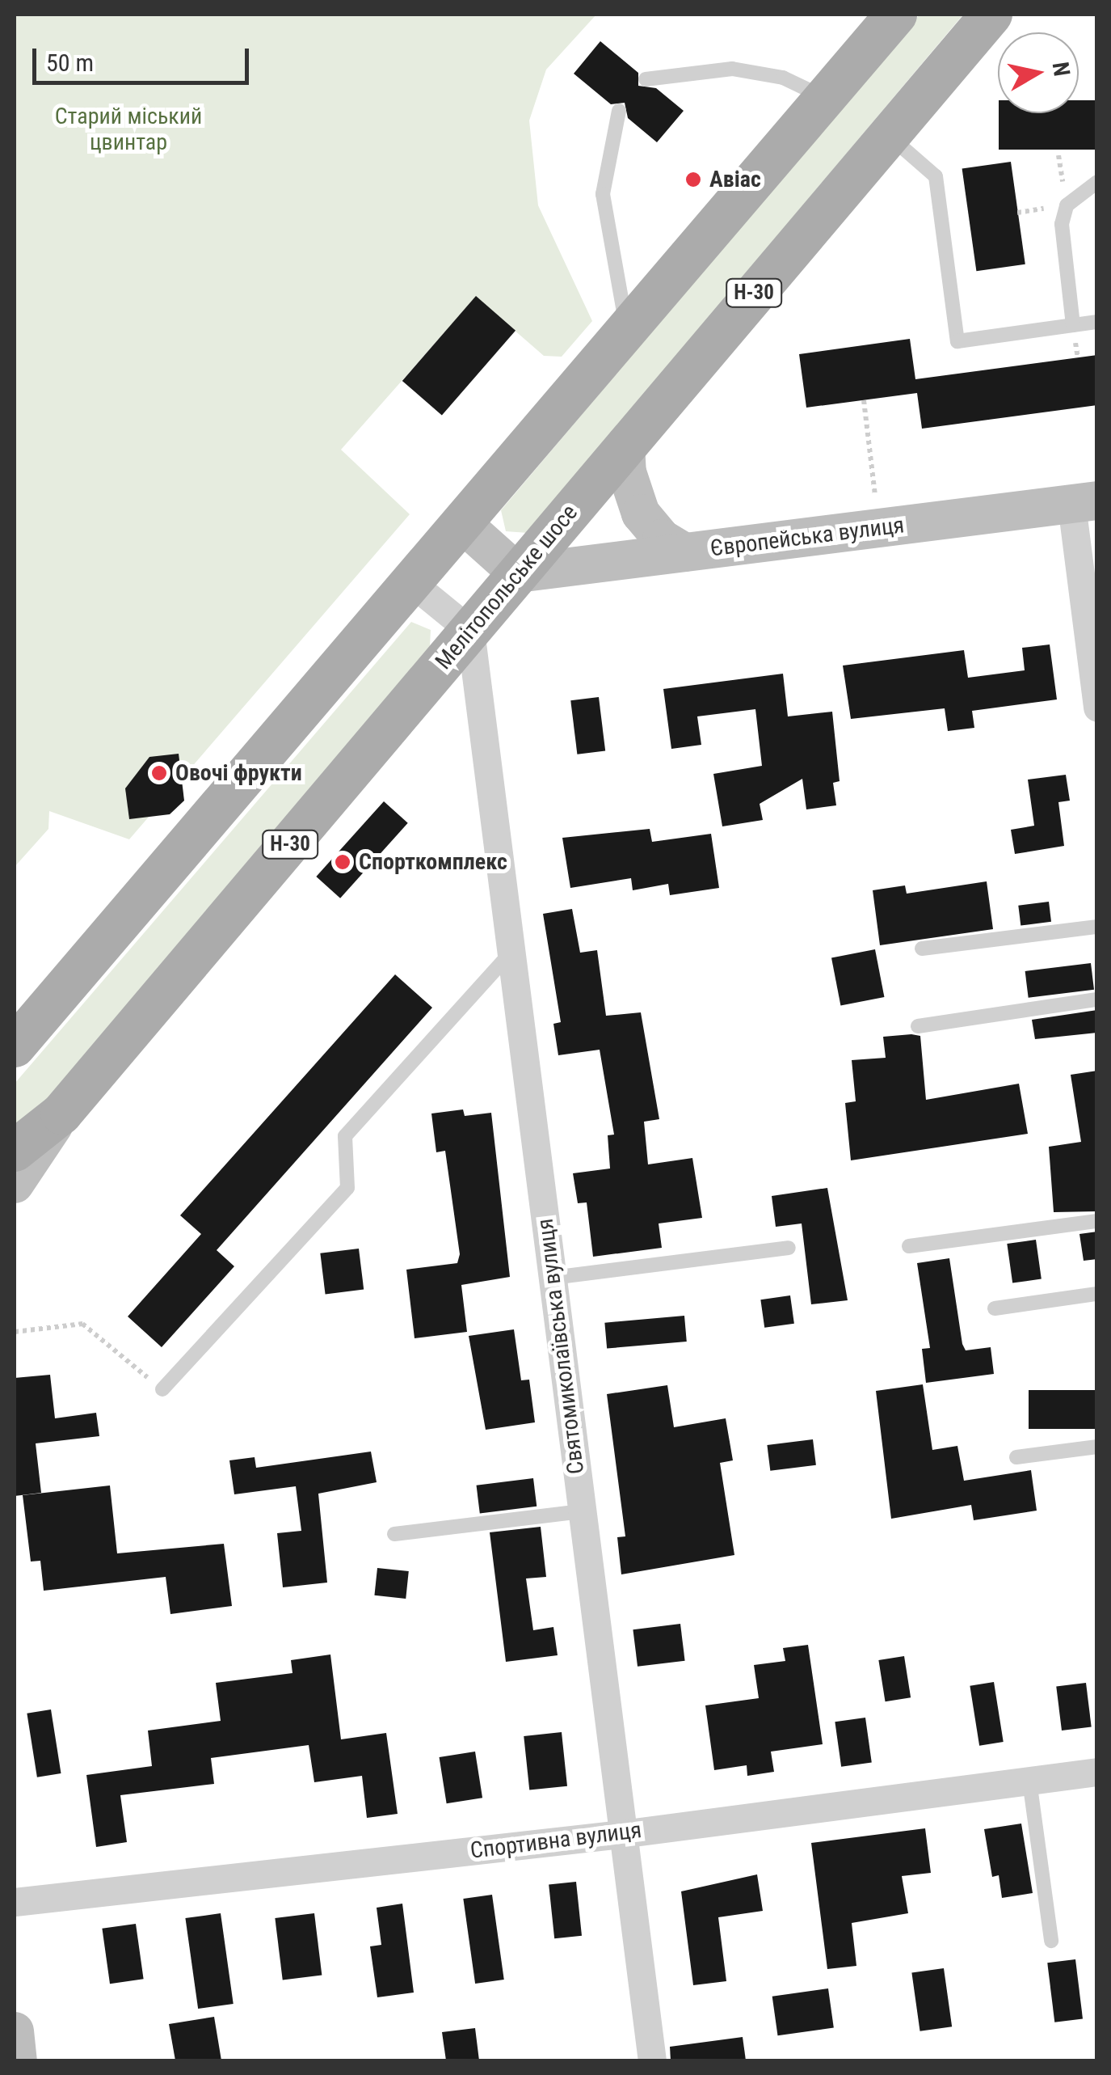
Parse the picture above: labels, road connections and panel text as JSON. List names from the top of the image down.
{
  "streets": {
    "main road": ["Н-30", "Мелітопольське шосе"],
    "street": ["Європейська вулиця", "Святомиколаївська вулиця", "Спортивна вулиця"]
  },
  "crossings": [
    ["Європейська вулиця", "Мелітопольське шосе"],
    ["Мелітопольське шосе", "Святомиколаївська вулиця"],
    ["Святомиколаївська вулиця", "Спортивна вулиця"]
  ],
  "parks": ["Старий міський цвинтар"],
  "places": ["Авіас", "Овочі фрукти", "Спорткомплекс"],
  "scale_bar": "50 m",
  "north": "right"
}
